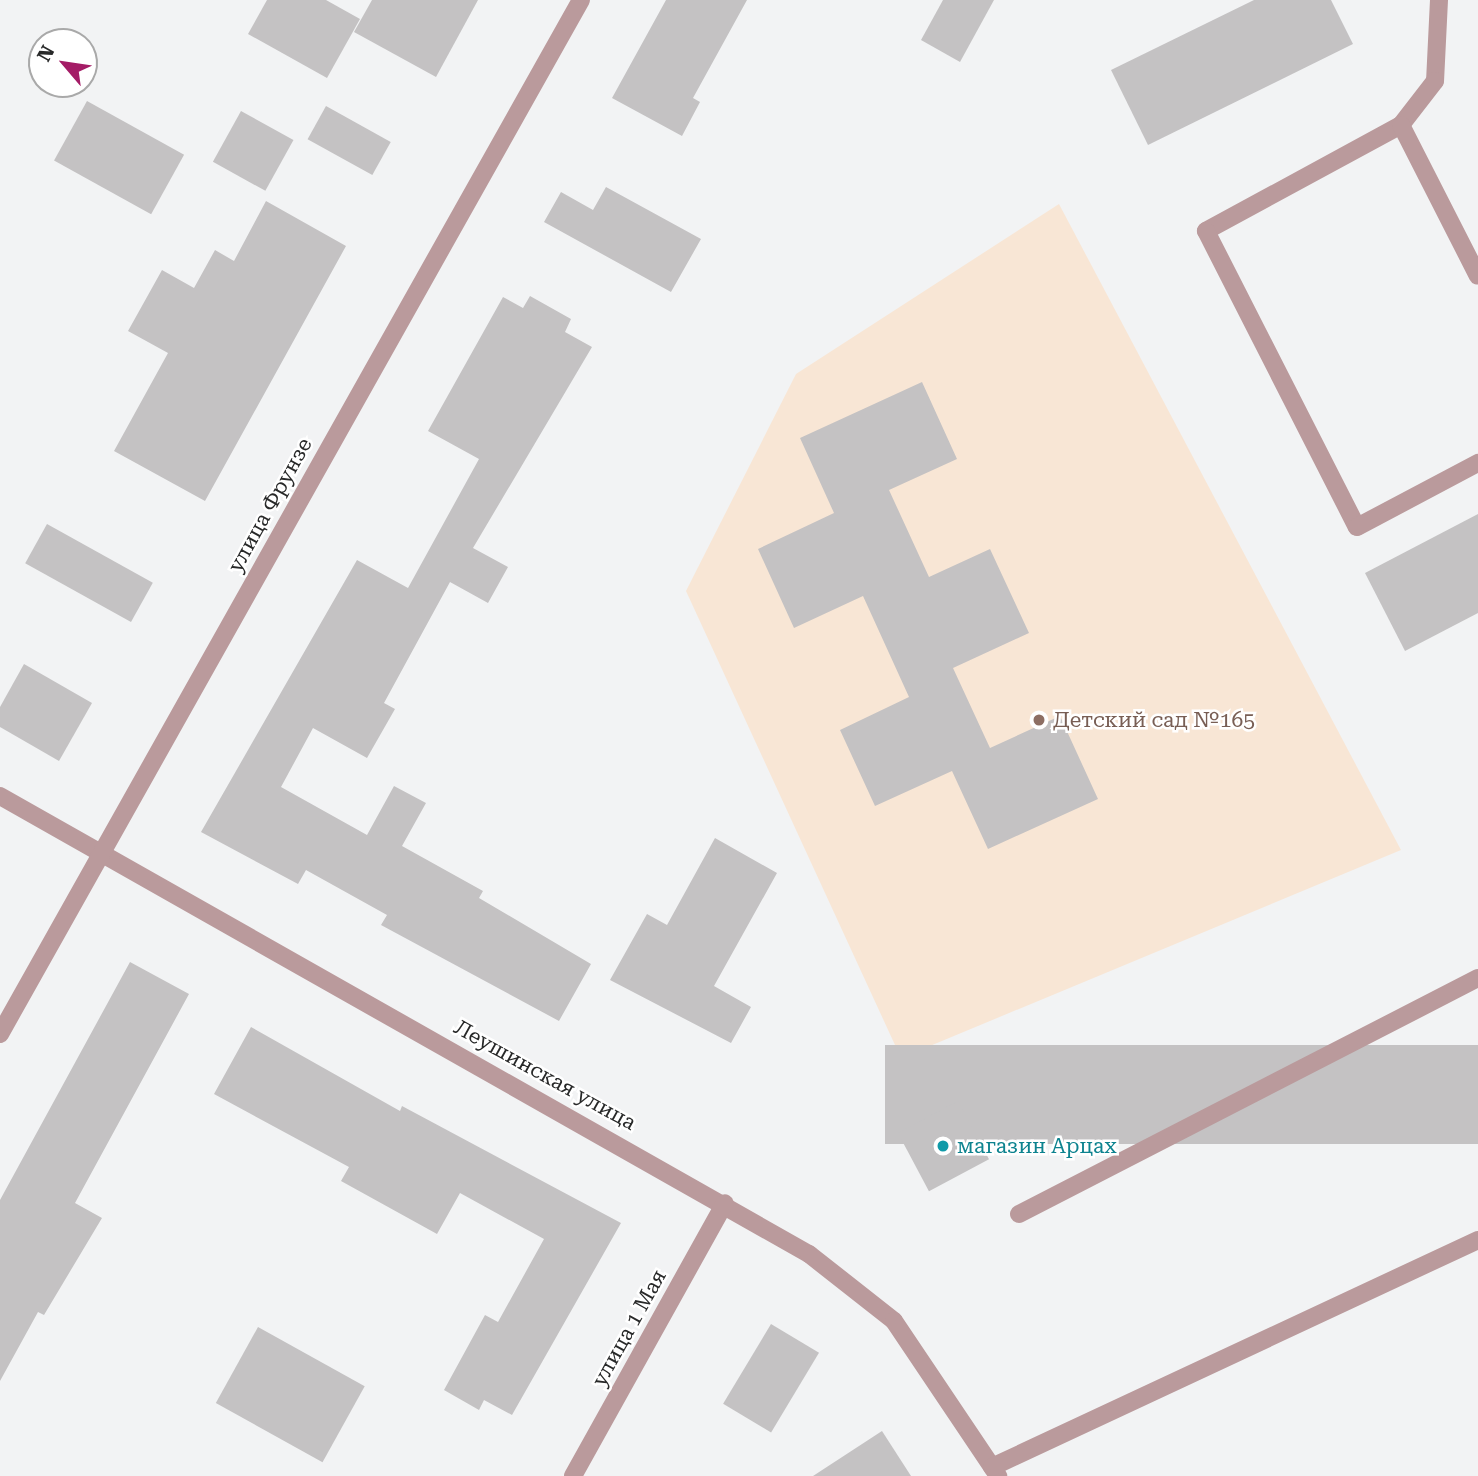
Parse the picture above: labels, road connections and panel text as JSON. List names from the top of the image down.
{
  "streets": {
    "street": ["улица Фрунзе", "Леушинская улица", "улица 1 Мая"]
  },
  "crossings": [
    ["улица Фрунзе", "Леушинская улица"],
    ["Леушинская улица", "улица 1 Мая"]
  ],
  "places": ["Детский сад №165", "магазин Арцах"],
  "north": "top left"
}
